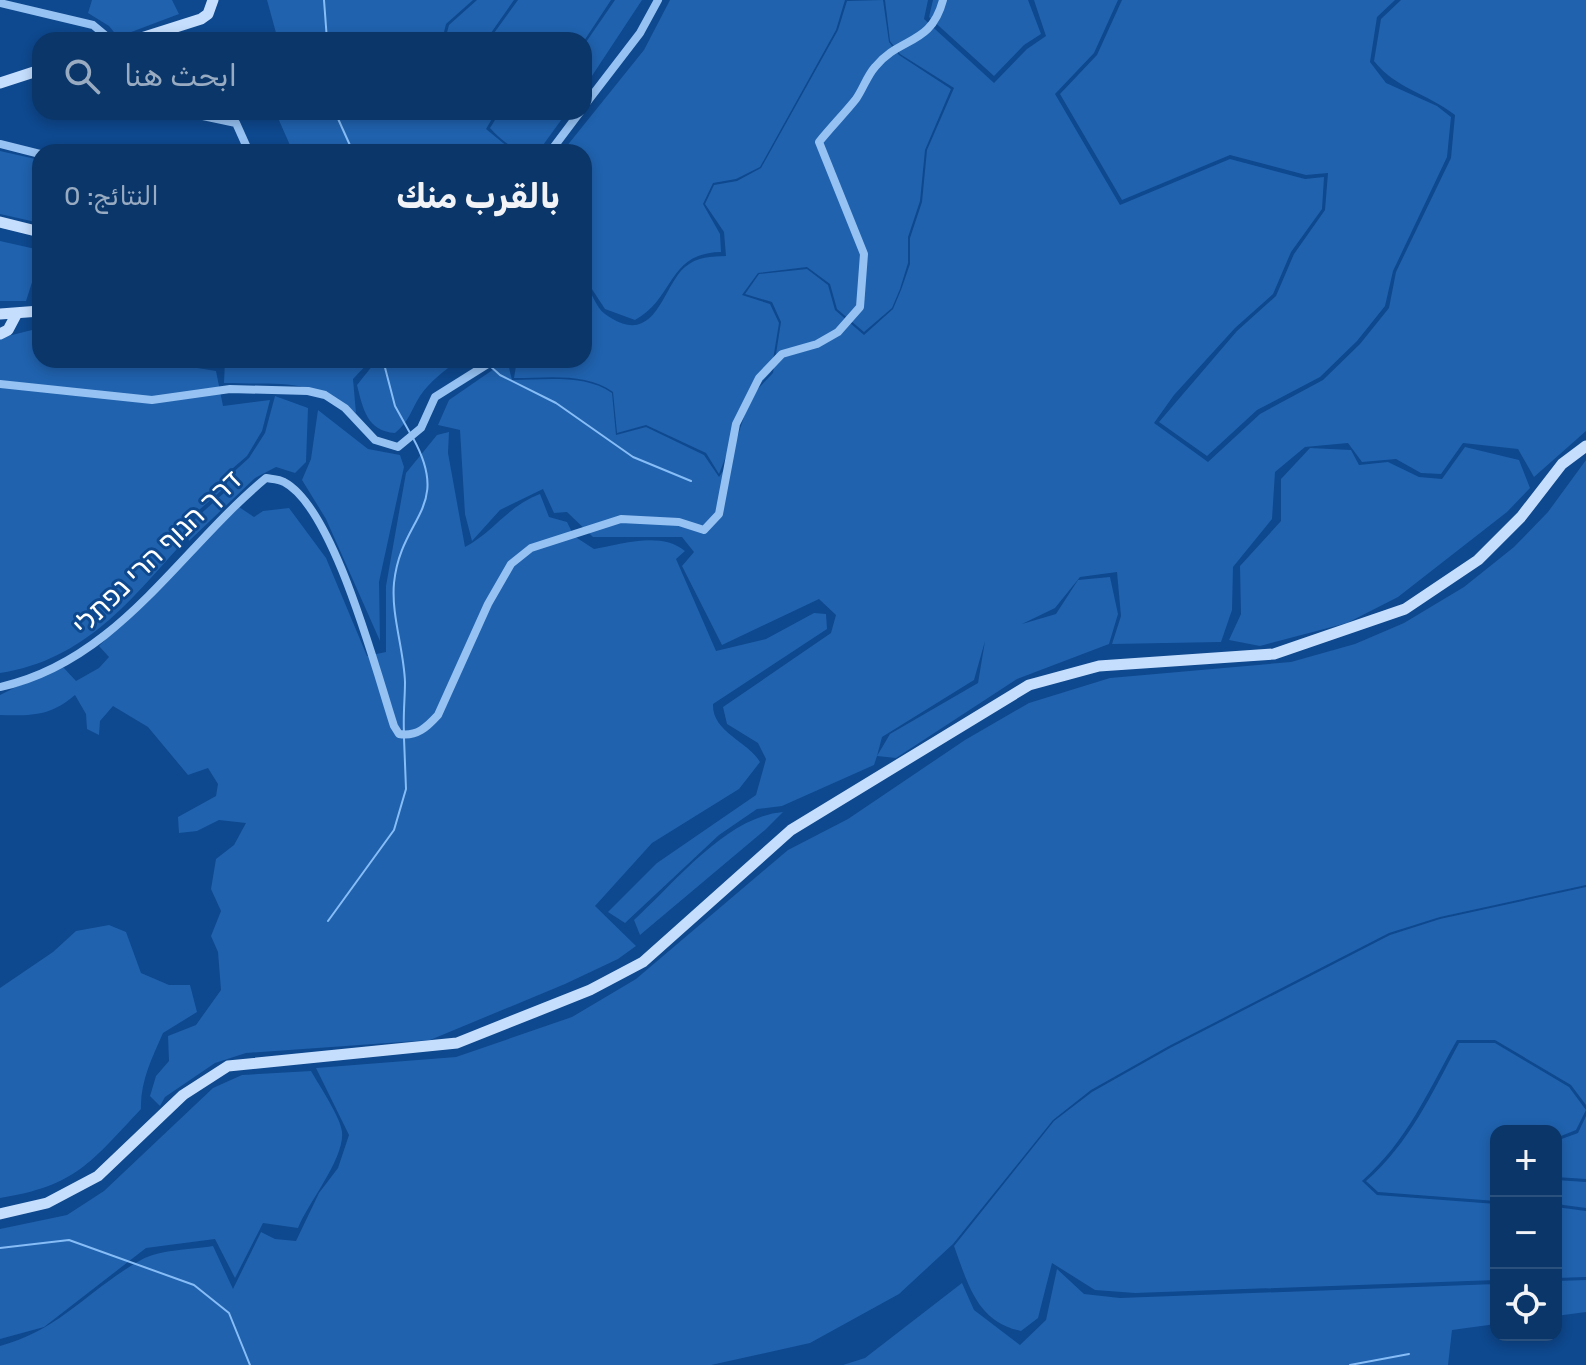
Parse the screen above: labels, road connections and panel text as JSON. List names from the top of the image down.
{
  "streets": {
    "street": ["דרך הנוף הרי נפתלי"]
  },
  "page": {
    "search": "ابحث هنا",
    "heading": ["بالقرب منك", "النتائج: 0"],
    "map_buttons": ["+", "−"]
  }
}
